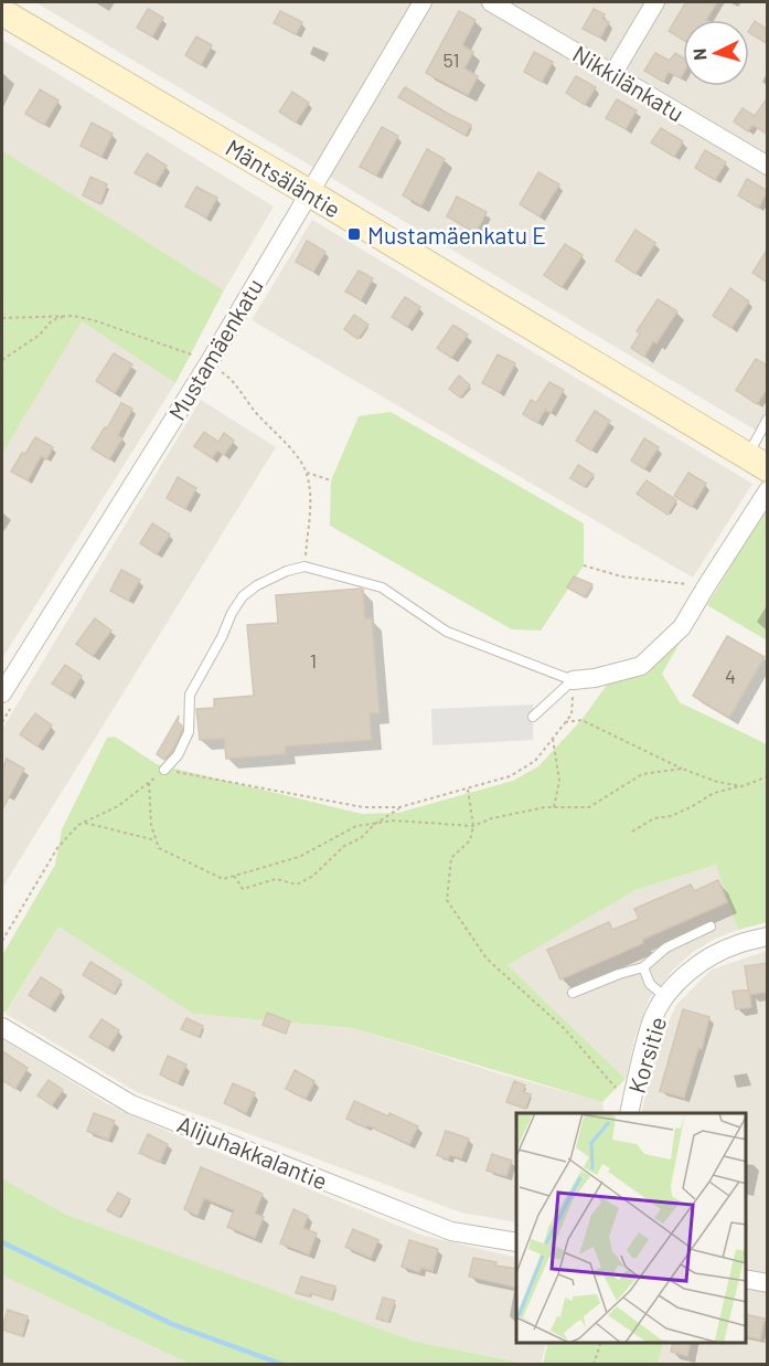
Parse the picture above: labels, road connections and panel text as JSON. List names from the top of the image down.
{
  "streets": {
    "street": [
      "Nikkilänkatu",
      "Mäntsäläntie",
      "Mustamäenkatu",
      "Korsitie",
      "Alijuhakkalantie"
    ]
  },
  "crossings": [
    ["Mäntsäläntie", "Mustamäenkatu"]
  ],
  "places": {
    "transit": ["Mustamäenkatu E"]
  },
  "house_numbers": ["51", "1", "4"],
  "north": "left"
}
